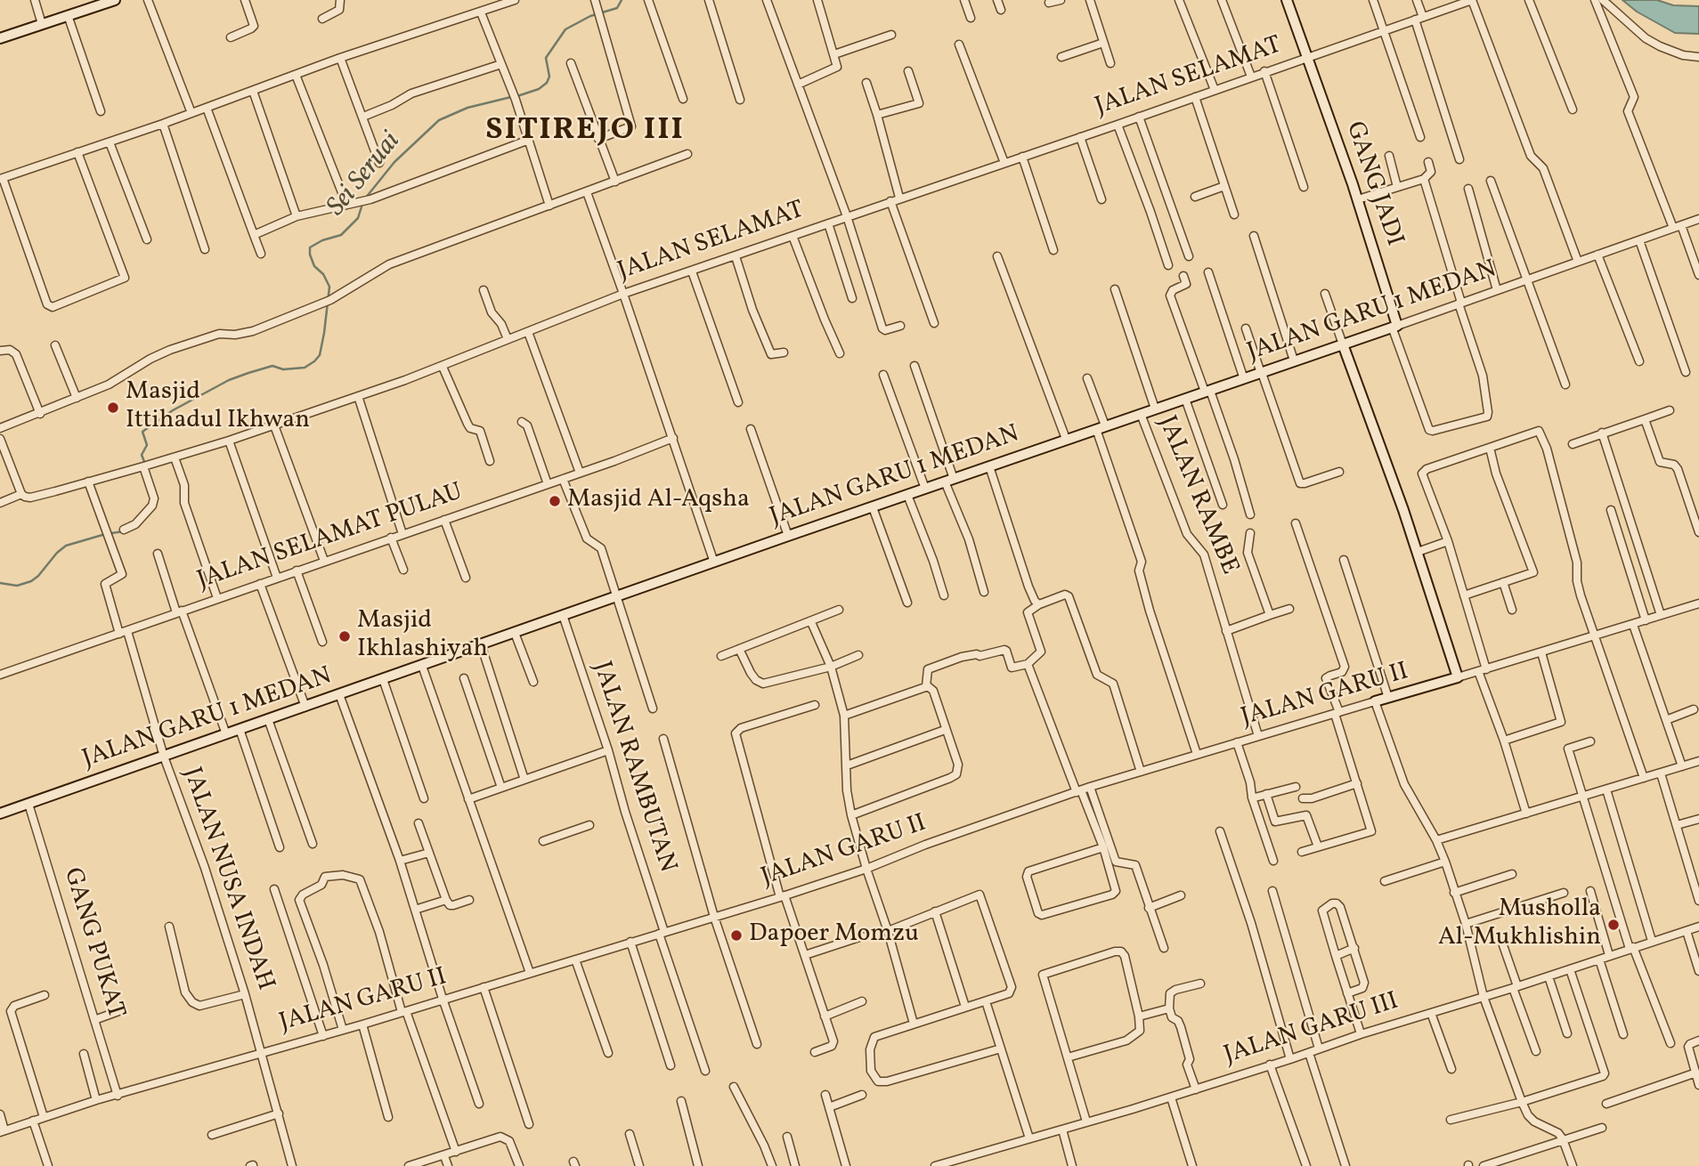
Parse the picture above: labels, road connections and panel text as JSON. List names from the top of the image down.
{
  "streets": {
    "street": [
      "JALAN SELAMAT",
      "GANG JADI",
      "JALAN GARU 1 MEDAN",
      "JALAN RAMBE",
      "JALAN SELAMAT PULAU",
      "JALAN GARU II",
      "JALAN RAMBUTAN",
      "JALAN NUSA INDAH",
      "GANG PUKAT",
      "JALAN GARU III"
    ]
  },
  "crossings": [
    ["JALAN SELAMAT", "GANG JADI"],
    ["JALAN SELAMAT", "JALAN NUSA INDAH"],
    ["GANG JADI", "JALAN GARU 1 MEDAN"],
    ["JALAN GARU 1 MEDAN", "JALAN RAMBE"],
    ["JALAN GARU 1 MEDAN", "JALAN RAMBUTAN"],
    ["JALAN GARU 1 MEDAN", "JALAN NUSA INDAH"],
    ["JALAN GARU 1 MEDAN", "GANG PUKAT"],
    ["JALAN RAMBE", "JALAN GARU II"],
    ["JALAN SELAMAT PULAU", "JALAN NUSA INDAH"],
    ["JALAN GARU II", "JALAN RAMBUTAN"],
    ["JALAN GARU II", "JALAN NUSA INDAH"],
    ["JALAN GARU II", "GANG PUKAT"]
  ],
  "districts": ["SITIREJO III"],
  "water": ["Sei Seruai"],
  "places": [
    "Masjid Ittihadul Ikhwan",
    "Masjid Al-Aqsha",
    "Masjid Ikhlashiyah",
    "Musholla Al-Mukhlishin",
    "Dapoer Momzu"
  ]
}
